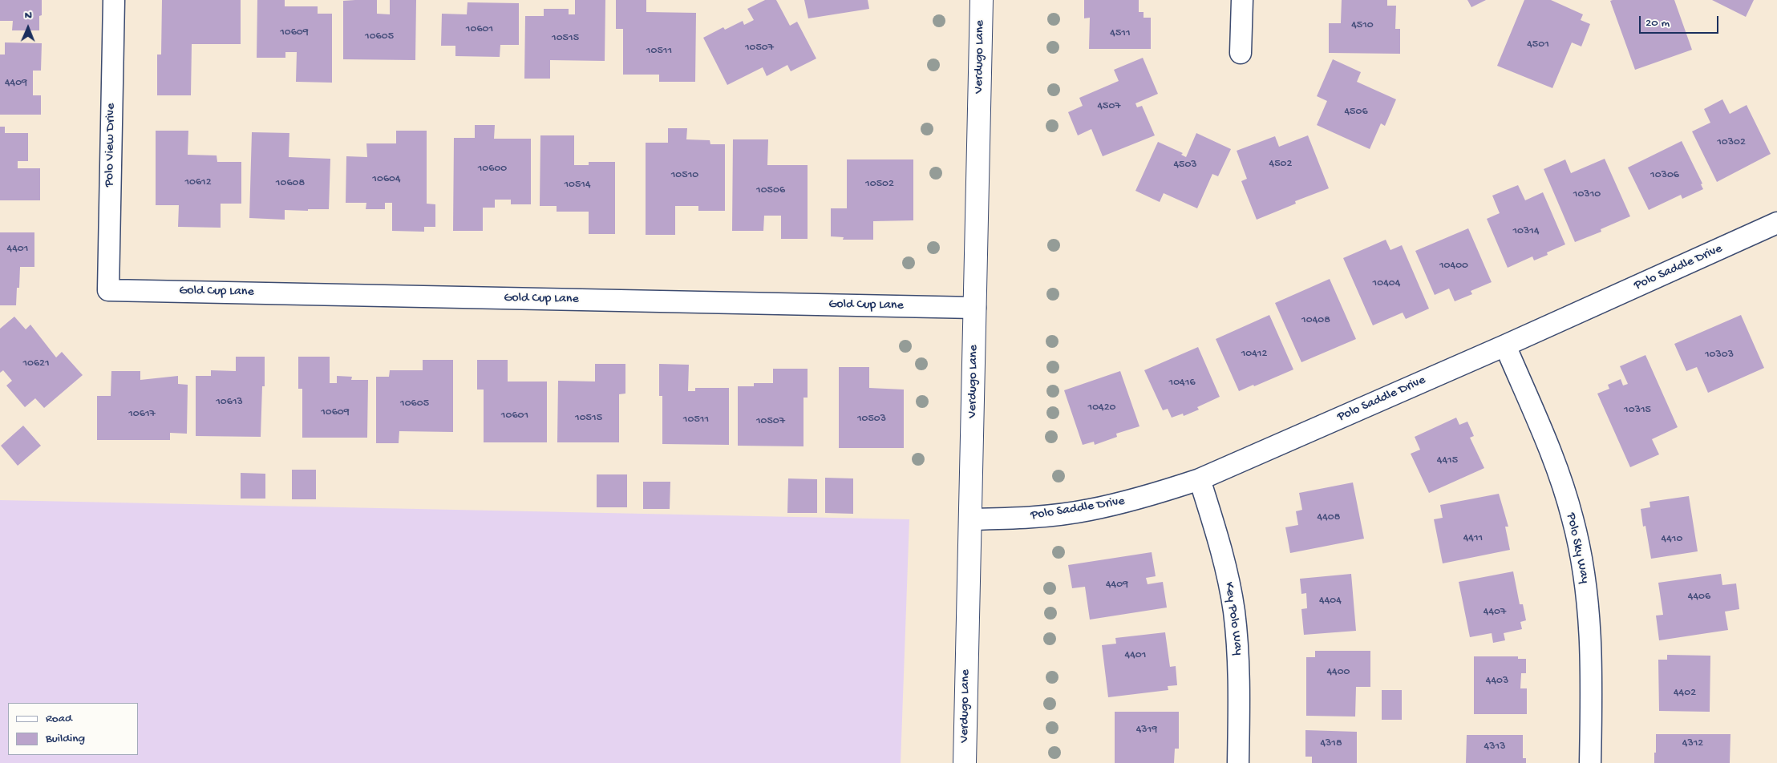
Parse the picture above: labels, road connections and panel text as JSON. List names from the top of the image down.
{
  "streets": {
    "street": [
      "Verdugo Lane",
      "Polo View Drive",
      "Polo Saddle Drive",
      "Gold Cup Lane",
      "Polo Sky Way",
      "Key Polo Way"
    ]
  },
  "crossings": [
    ["Verdugo Lane", "Polo Saddle Drive"],
    ["Verdugo Lane", "Gold Cup Lane"],
    ["Polo View Drive", "Gold Cup Lane"],
    ["Polo Saddle Drive", "Polo Sky Way"],
    ["Polo Saddle Drive", "Key Polo Way"]
  ],
  "house_numbers": [
    "4510",
    "10601",
    "10609",
    "4511",
    "10605",
    "10515",
    "4501",
    "10507",
    "10511",
    "4409",
    "4507",
    "4506",
    "10302",
    "4502",
    "4503",
    "10600",
    "10510",
    "10306",
    "10604",
    "10612",
    "10608",
    "10502",
    "10514",
    "10506",
    "10310",
    "10314",
    "4401",
    "10400",
    "10404",
    "10408",
    "10412",
    "10303",
    "10621",
    "10416",
    "10613",
    "10605",
    "10420",
    "10315",
    "10609",
    "10617",
    "10601",
    "10515",
    "10503",
    "10511",
    "10507",
    "4415",
    "4408",
    "4411",
    "4410",
    "4409",
    "4406",
    "4404",
    "4407",
    "4401",
    "4400",
    "4403",
    "4402",
    "4319",
    "4318",
    "4312",
    "4313"
  ],
  "legend": ["Road", "Building"],
  "scale_bar": "20 m",
  "north": "top"
}
